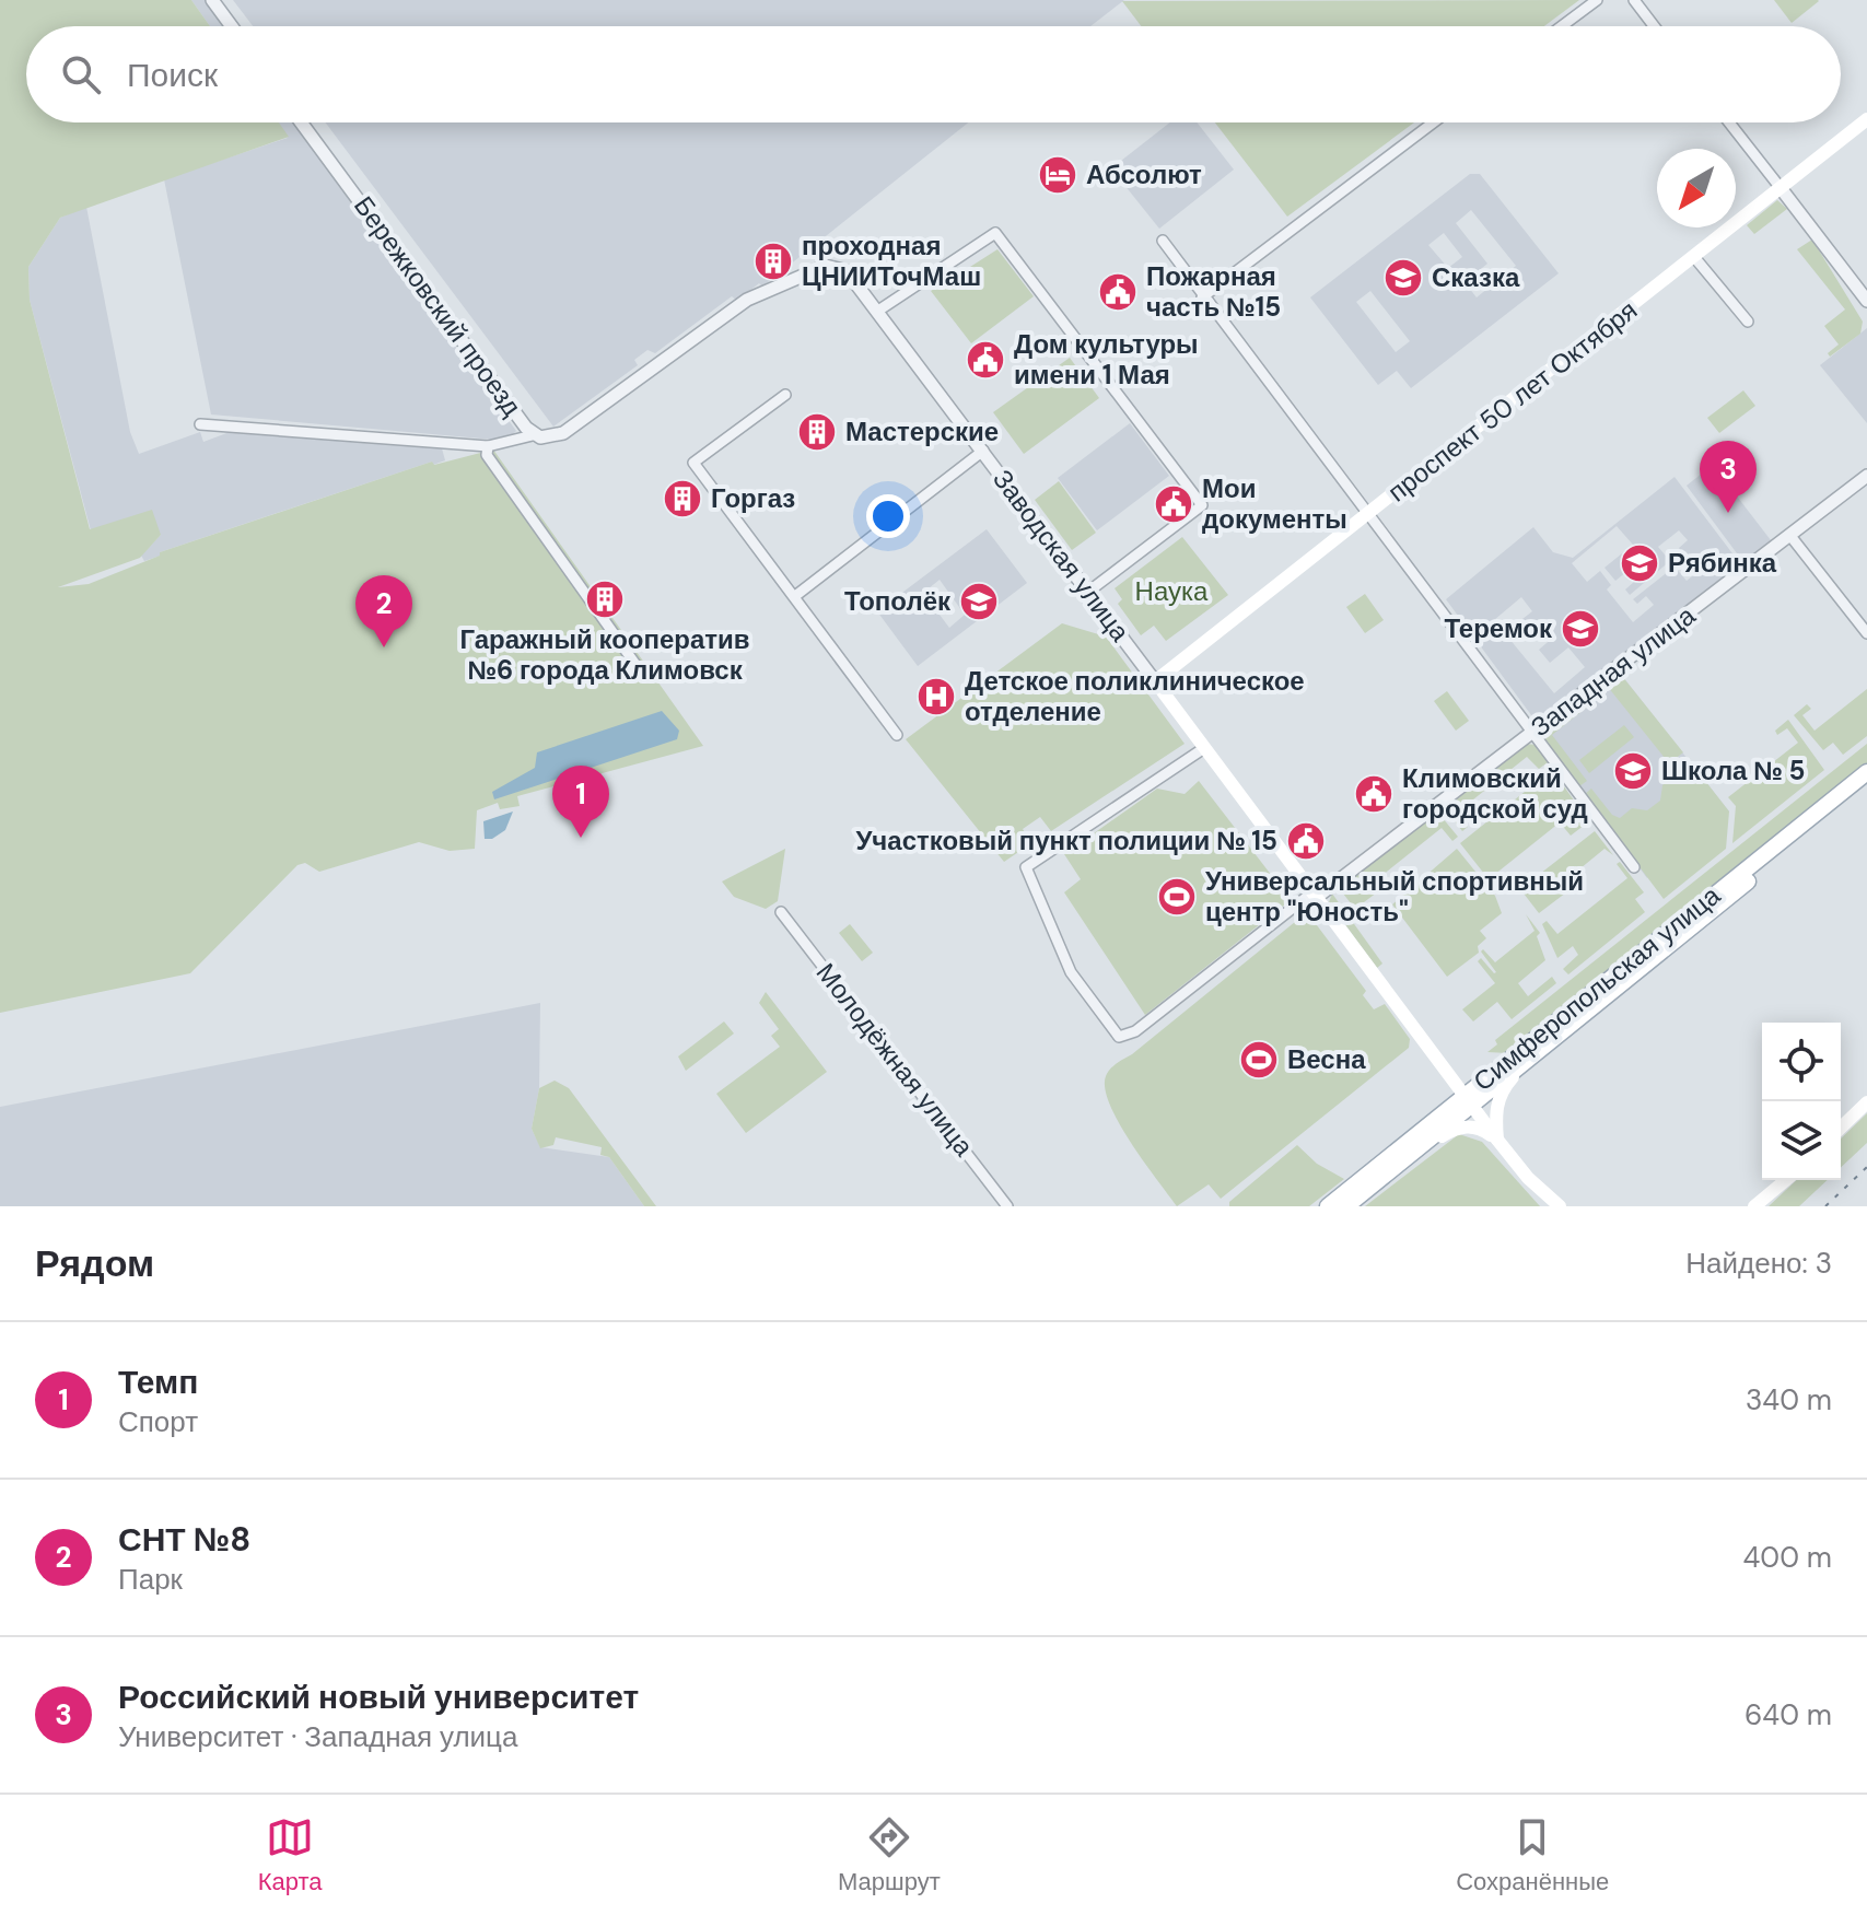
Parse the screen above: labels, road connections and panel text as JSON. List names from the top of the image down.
{
  "streets": {
    "main road": ["проспект 50 лет Октября", "Заводская улица", "Симферопольская улица"],
    "street": ["Бережковский проезд", "Западная улица", "Молодёжная улица"]
  },
  "crossings": [
    ["Бережковский проезд", "Заводская улица"],
    ["проспект 50 лет Октября", "Заводская улица"],
    ["Заводская улица", "Западная улица"],
    ["Заводская улица", "Симферопольская улица"]
  ],
  "parks": ["Наука"],
  "places": {
    "hotel": ["Абсолют"],
    "building": [
      "проходная ЦНИИТочМаш",
      "Мастерские",
      "Горгаз",
      "Гаражный кооператив №6 города Климовск"
    ],
    "school or university": [
      "Сказка",
      "Рябинка",
      "Тополёк",
      "Теремок",
      "Школа № 5"
    ],
    "public building": [
      "Пожарная часть №15",
      "Дом культуры имени 1 Мая",
      "Мои документы",
      "Климовский городской суд",
      "Участковый пункт полиции № 15"
    ],
    "hospital": ["Детское поликлиническое отделение"],
    "sports": ["Универсальный спортивный центр \"Юность\"", "Весна"]
  },
  "north": "bottom left",
  "page": {
    "search": "Поиск",
    "pins": ["3", "2", "1"],
    "heading": ["Рядом", "Найдено: 3"],
    "list": [
      {
        "mark": "1",
        "name": "Темп",
        "note": "Спорт",
        "value": "340 m"
      },
      {
        "mark": "2",
        "name": "СНТ №8",
        "note": "Парк",
        "value": "400 m"
      },
      {
        "mark": "3",
        "name": "Российский новый университет",
        "note": "Университет · Западная улица",
        "value": "640 m"
      }
    ],
    "nav": ["Карта", "Маршрут", "Сохранённые"]
  }
}
